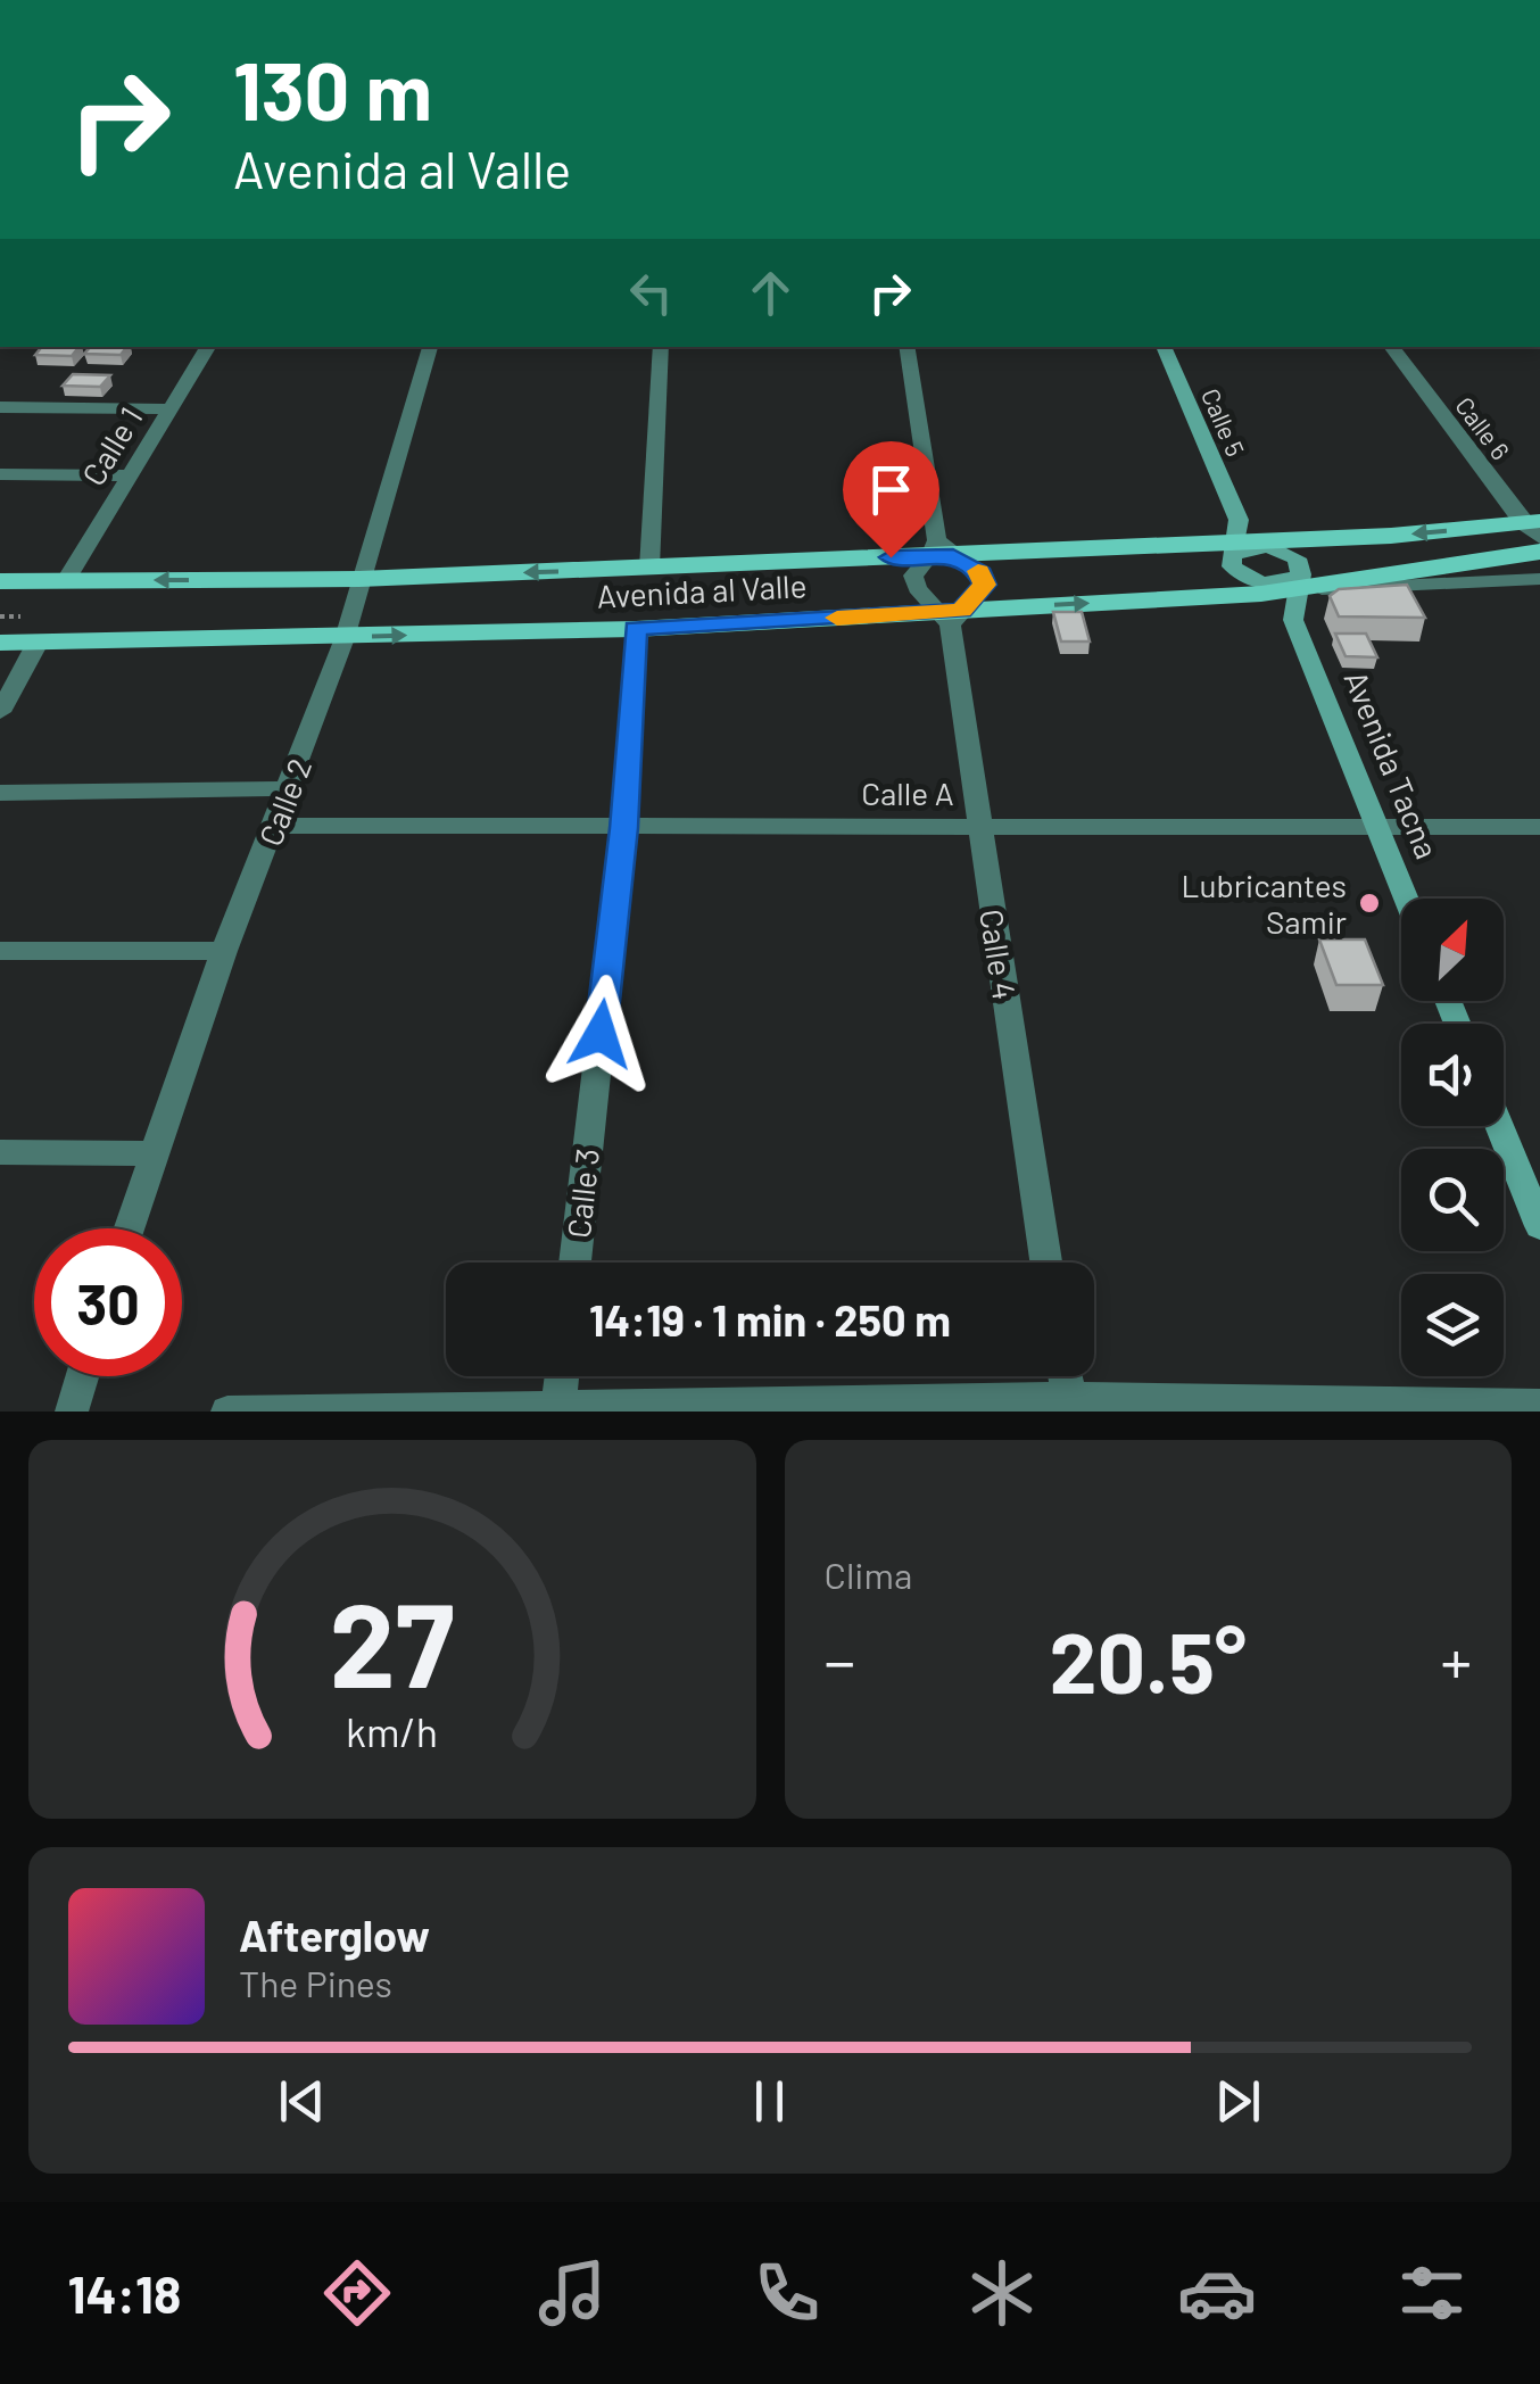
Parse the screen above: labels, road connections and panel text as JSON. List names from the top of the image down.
{
  "streets": {
    "main road": ["Calle 5", "Avenida al Valle", "Avenida Tacna"],
    "street": [
      "Calle 6",
      "Calle 1",
      "Calle A",
      "Calle 2",
      "Calle 4",
      "Calle 3"
    ]
  },
  "crossings": [
    ["Calle 5", "Avenida al Valle"],
    ["Calle 5", "Avenida Tacna"],
    ["Calle 6", "Avenida al Valle"],
    ["Calle 1", "Avenida al Valle"],
    ["Avenida al Valle", "Avenida Tacna"],
    ["Avenida al Valle", "Calle 2"],
    ["Avenida al Valle", "Calle 4"],
    ["Avenida al Valle", "Calle 3"],
    ["Avenida Tacna", "Calle A"],
    ["Calle A", "Calle 2"],
    ["Calle A", "Calle 4"],
    ["Calle A", "Calle 3"]
  ],
  "places": ["Lubricantes Samir"],
  "north": "top right",
  "page": {
    "turn": ["130 m", "Avenida al Valle"],
    "limit": "30",
    "trip": "14:19 · 1 min · 250 m",
    "tile": "Clima",
    "heat": ["−", "20.5°", "+"],
    "song": ["Afterglow", "The Pines"],
    "tabs": "14:18",
    "gauge": ["27", "km/h"]
  }
}
